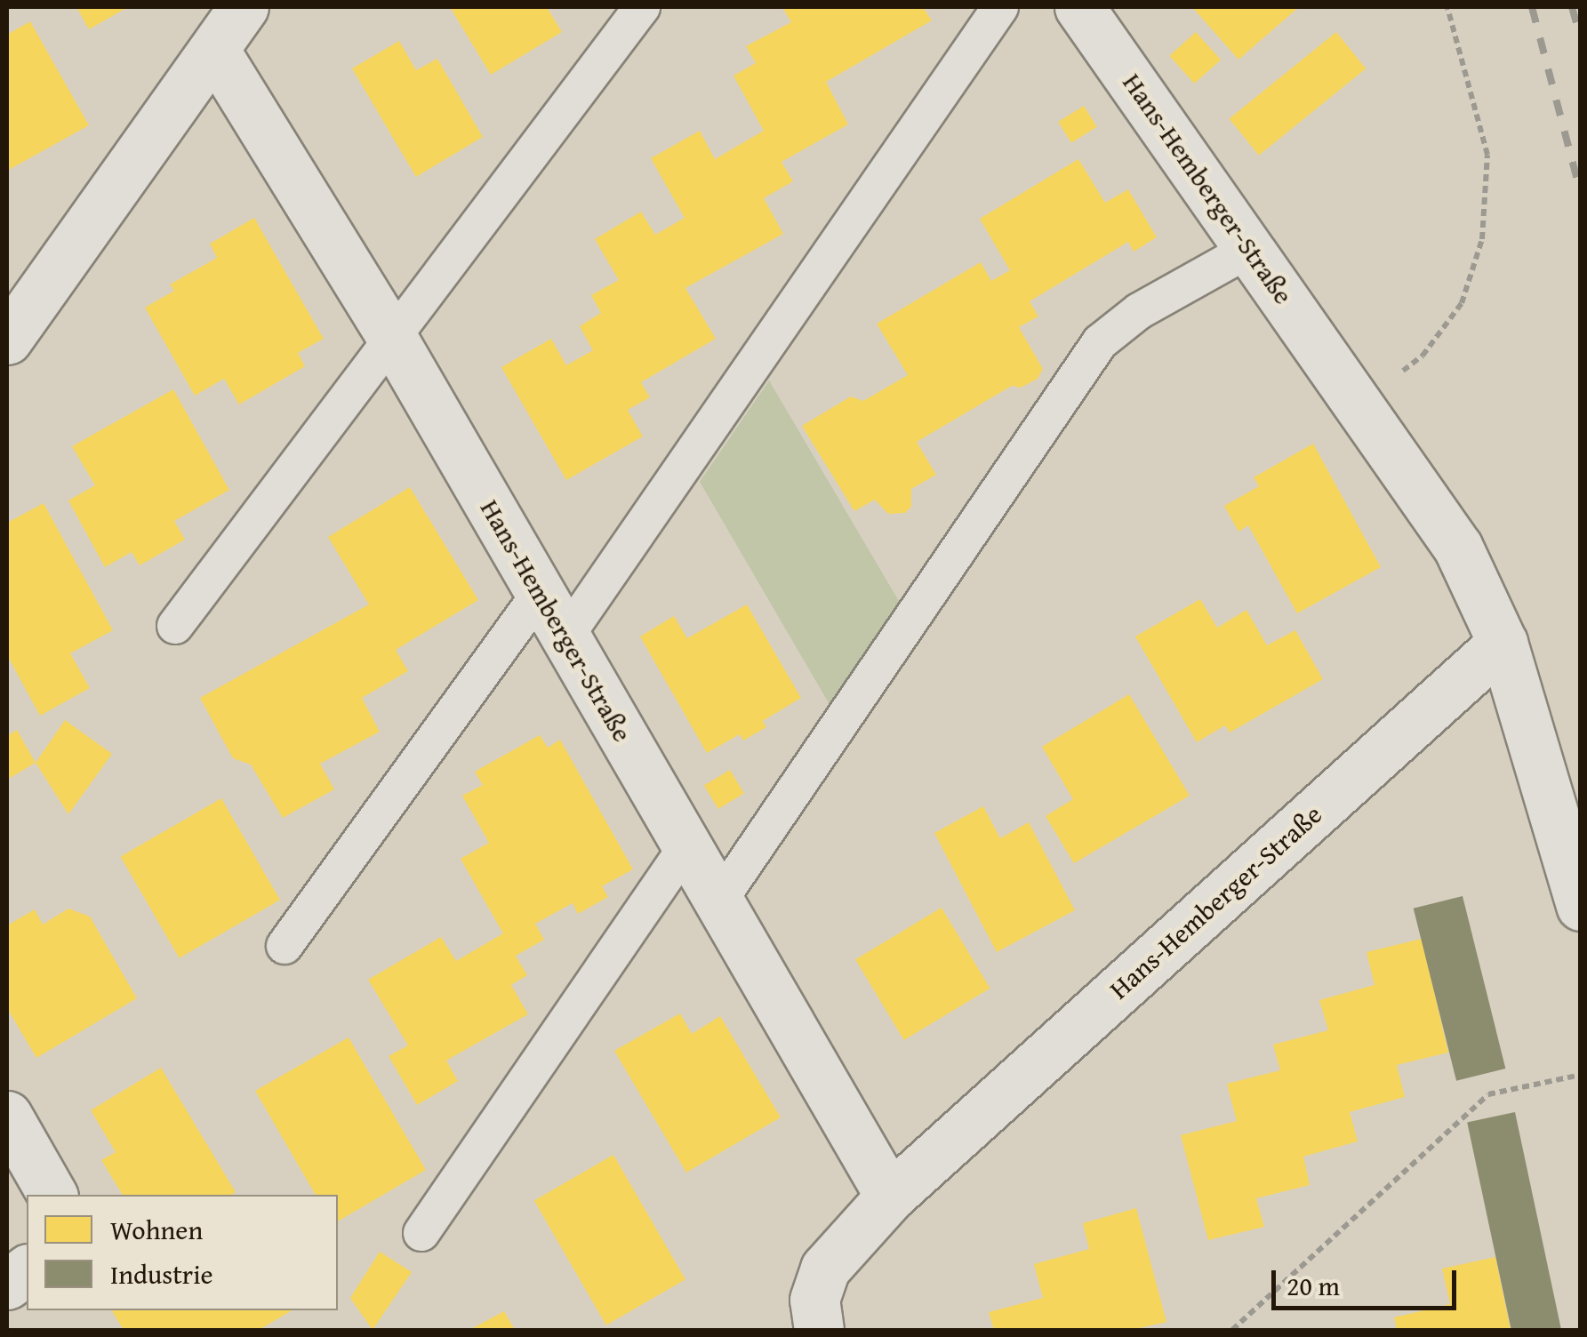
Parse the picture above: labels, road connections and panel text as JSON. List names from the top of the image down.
{
  "streets": {
    "street": ["Hans-Hemberger-Straße"]
  },
  "legend": ["Wohnen", "Industrie"],
  "scale_bar": "20 m"
}
